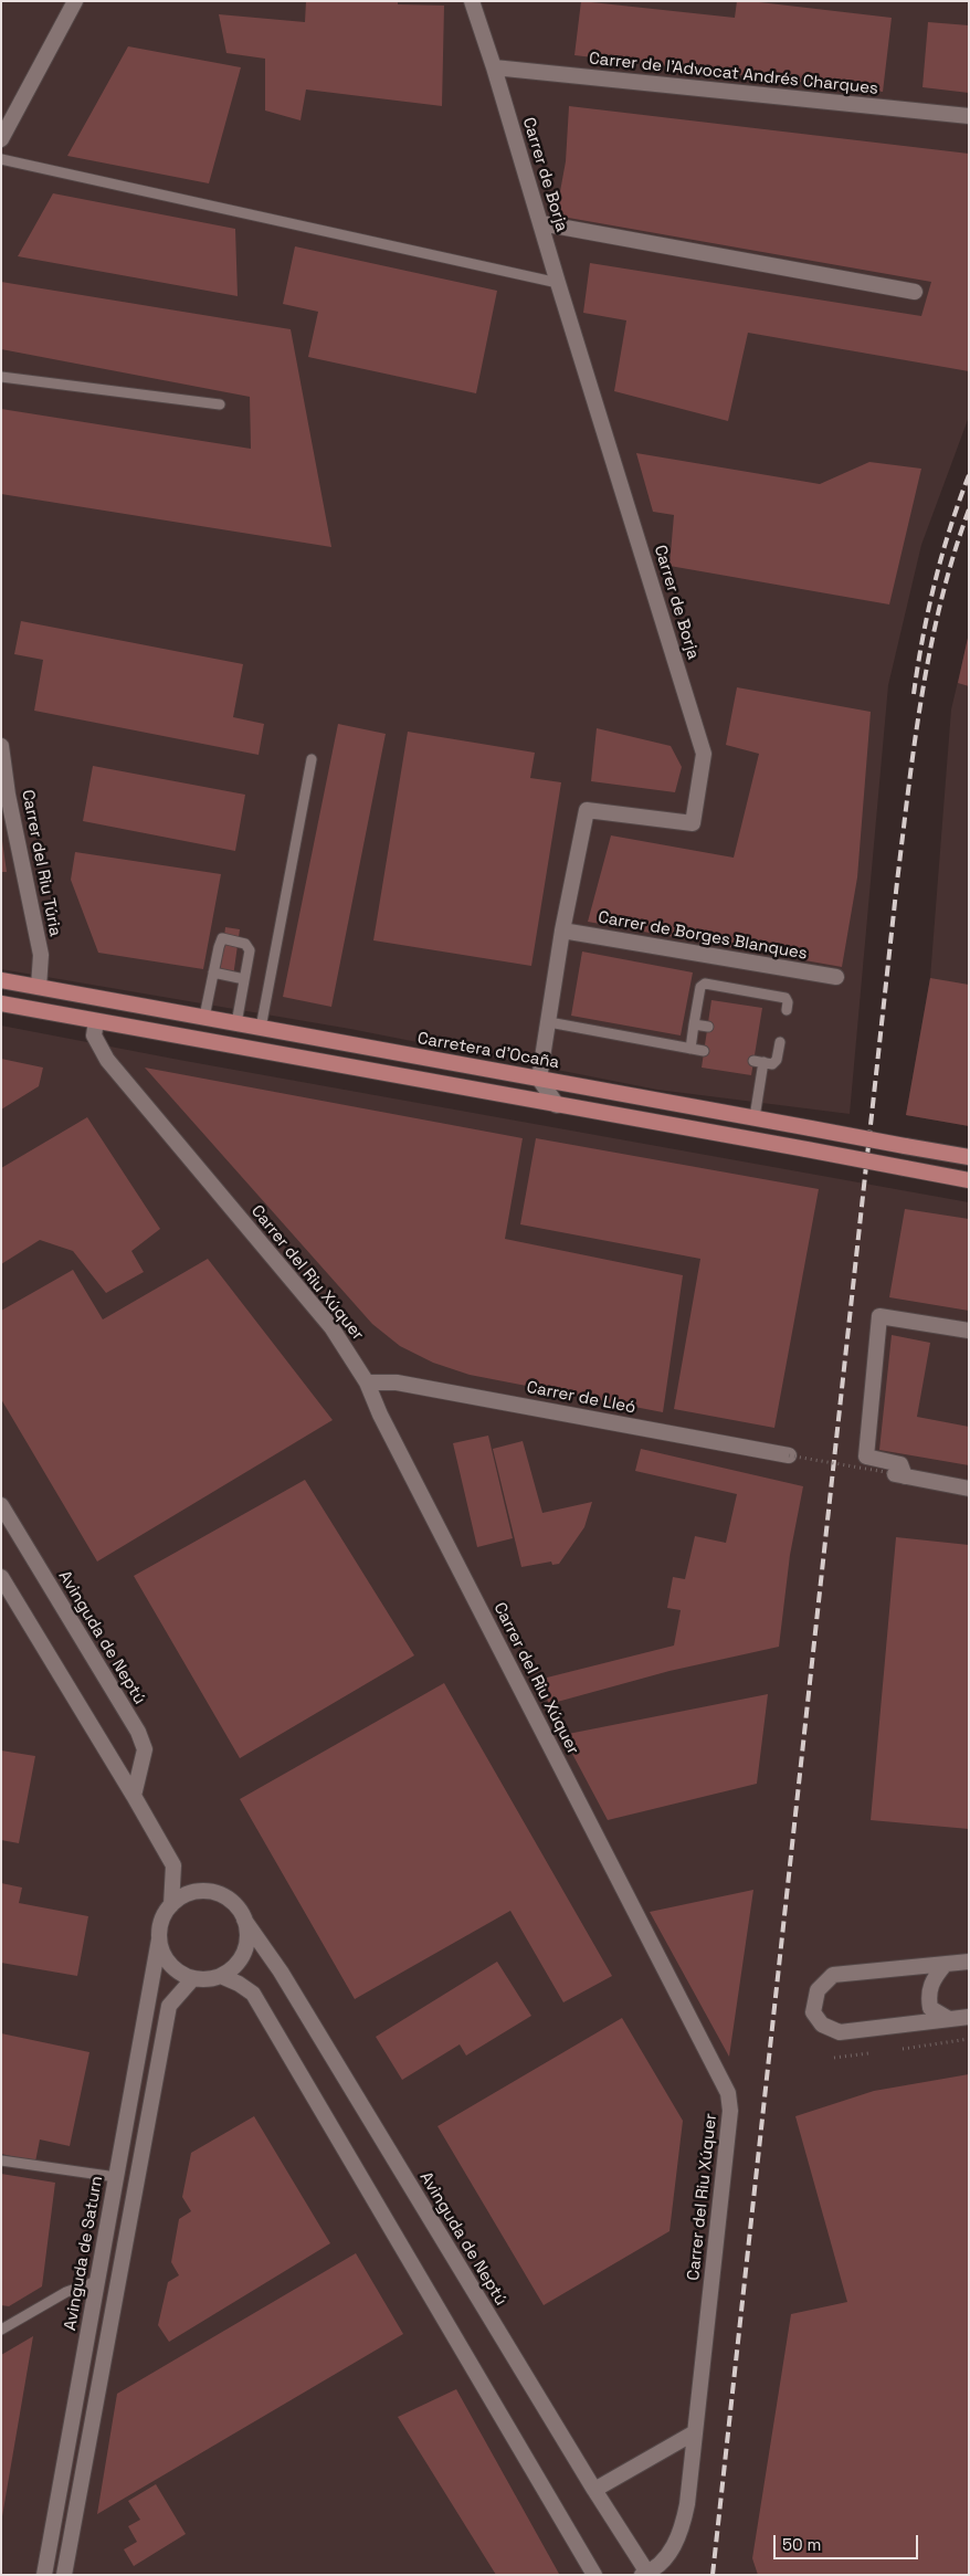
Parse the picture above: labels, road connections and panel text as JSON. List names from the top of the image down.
{
  "streets": {
    "main road": ["Carretera d'Ocaña"],
    "street": [
      "Carrer de l'Advocat Andrés Charques",
      "Carrer de Borja",
      "Carrer del Riu Túria",
      "Carrer de Borges Blanques",
      "Carrer del Riu Xúquer",
      "Carrer de Lleó",
      "Avinguda de Neptú",
      "Avinguda de Saturn"
    ]
  },
  "crossings": [
    ["Carrer de l'Advocat Andrés Charques", "Carrer de Borja"],
    ["Carrer de Borja", "Carrer de Borges Blanques"],
    ["Carrer de Borja", "Carretera d'Ocaña"],
    ["Carrer del Riu Túria", "Carretera d'Ocaña"],
    ["Carrer del Riu Xúquer", "Carrer de Lleó"],
    ["Carrer del Riu Xúquer", "Avinguda de Neptú"],
    ["Avinguda de Neptú", "Avinguda de Saturn"]
  ],
  "scale_bar": "50 m"
}
